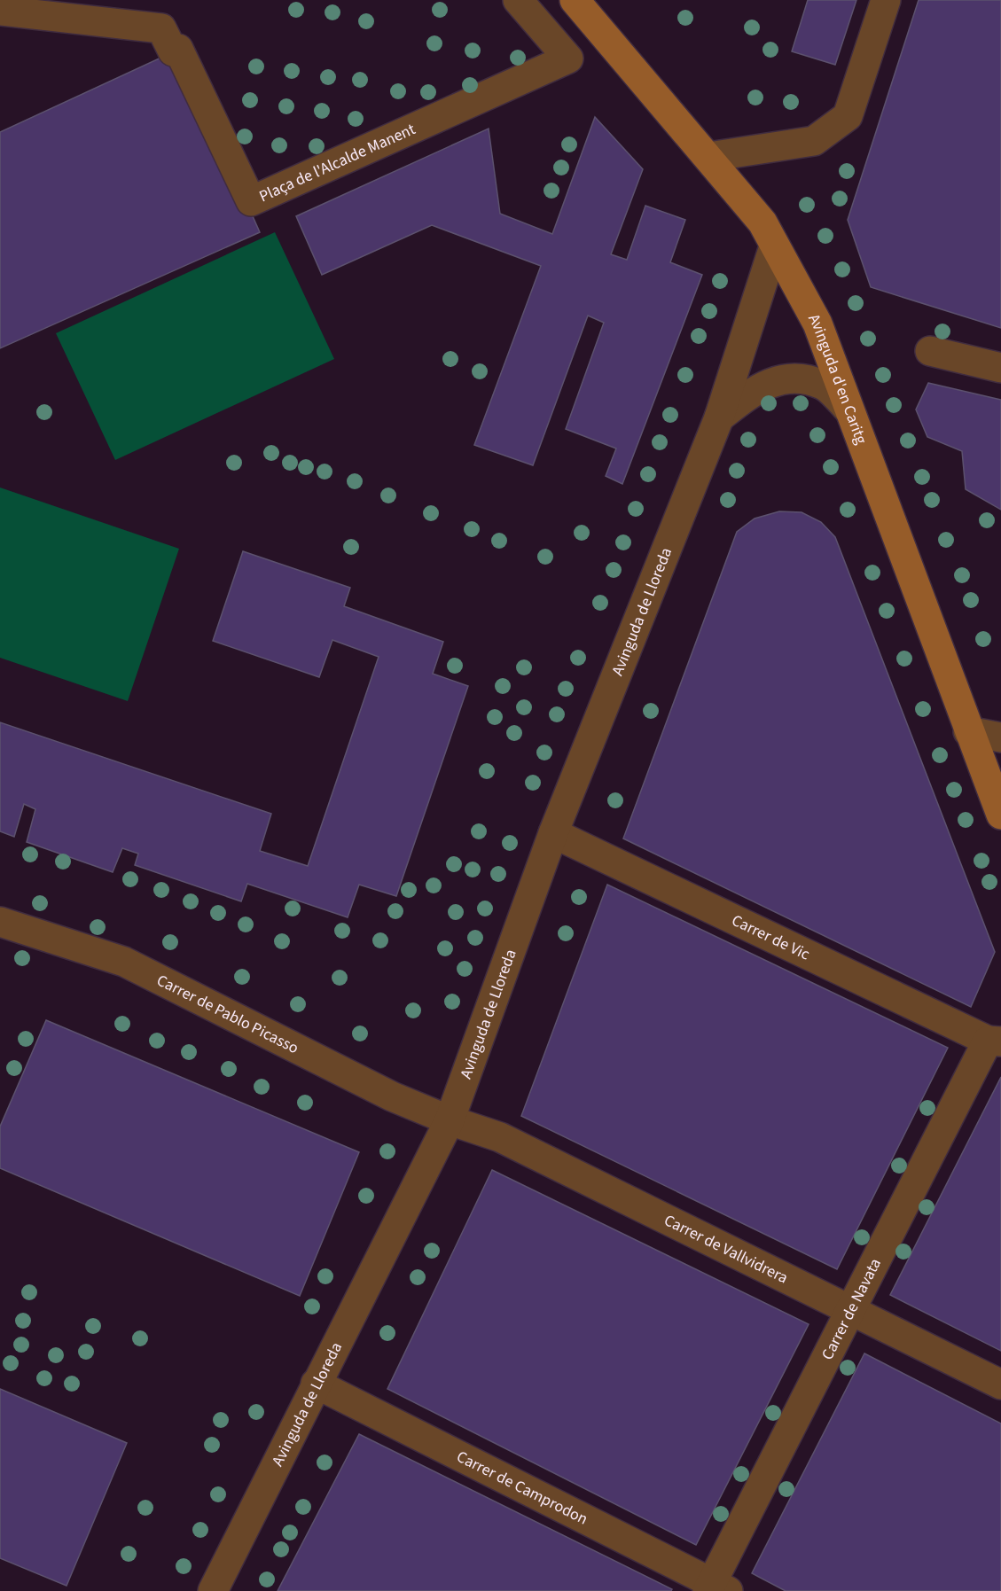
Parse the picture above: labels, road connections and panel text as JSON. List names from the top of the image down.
{
  "streets": {
    "street": [
      "Plaça de l'Alcalde Manent",
      "Avinguda d'en Caritg",
      "Avinguda de Lloreda",
      "Carrer de Vic",
      "Carrer de Pablo Picasso",
      "Carrer de Vallvidrera",
      "Carrer de Navata",
      "Carrer de Camprodon"
    ]
  },
  "crossings": [
    ["Avinguda d'en Caritg", "Avinguda de Lloreda"],
    ["Avinguda de Lloreda", "Carrer de Vic"],
    ["Avinguda de Lloreda", "Carrer de Pablo Picasso"],
    ["Avinguda de Lloreda", "Carrer de Vallvidrera"],
    ["Avinguda de Lloreda", "Carrer de Camprodon"],
    ["Carrer de Vic", "Carrer de Navata"],
    ["Carrer de Pablo Picasso", "Carrer de Vallvidrera"],
    ["Carrer de Vallvidrera", "Carrer de Navata"],
    ["Carrer de Navata", "Carrer de Camprodon"]
  ]
}
